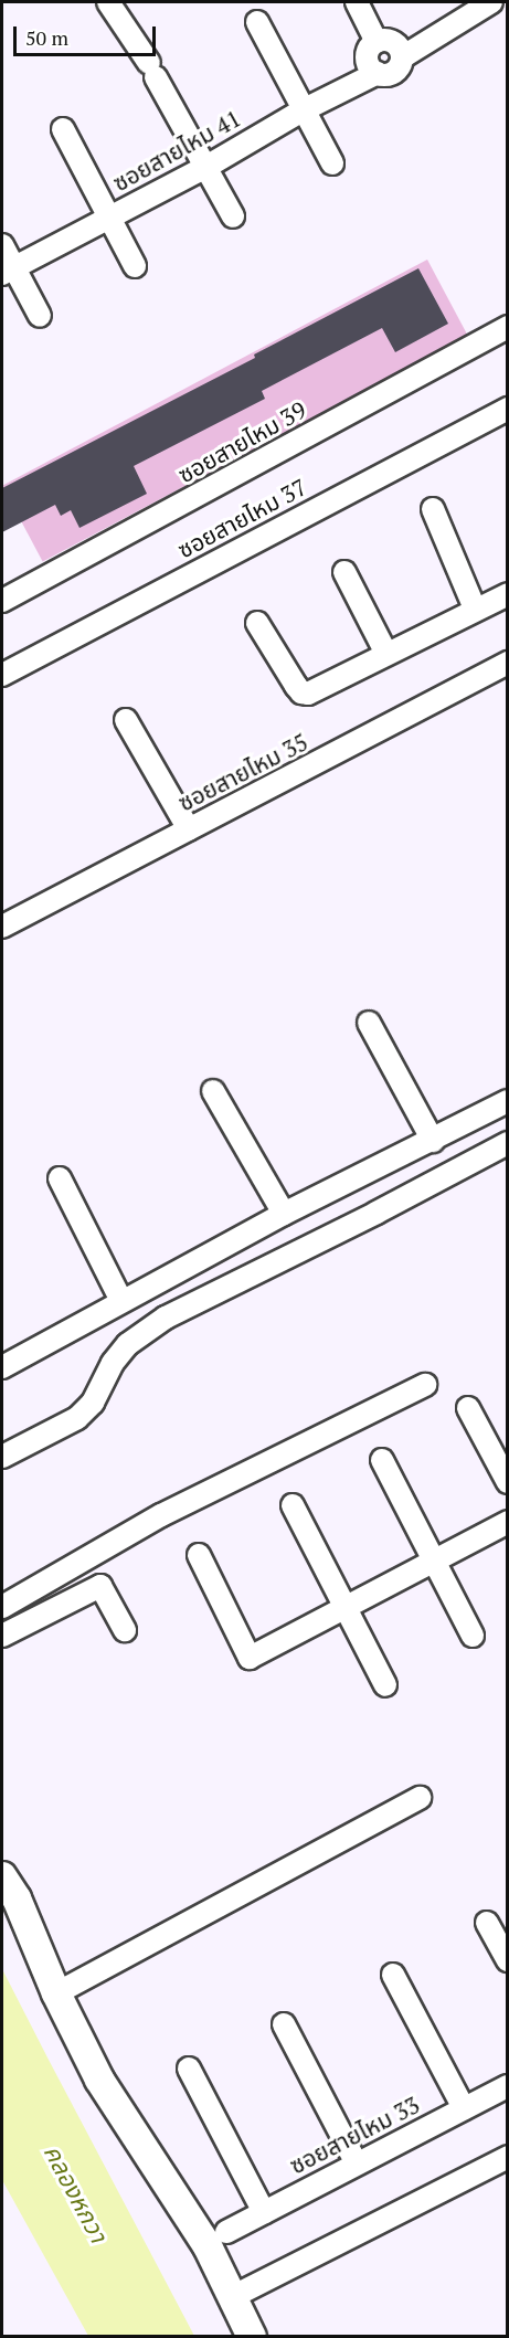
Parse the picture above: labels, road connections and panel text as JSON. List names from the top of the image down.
{
  "streets": {
    "street": [
      "ซอยสายไหม 41",
      "ซอยสายไหม 39",
      "ซอยสายไหม 37",
      "ซอยสายไหม 35",
      "ซอยสายไหม 33"
    ]
  },
  "water": ["คลองหกวา"],
  "scale_bar": "50 m"
}
